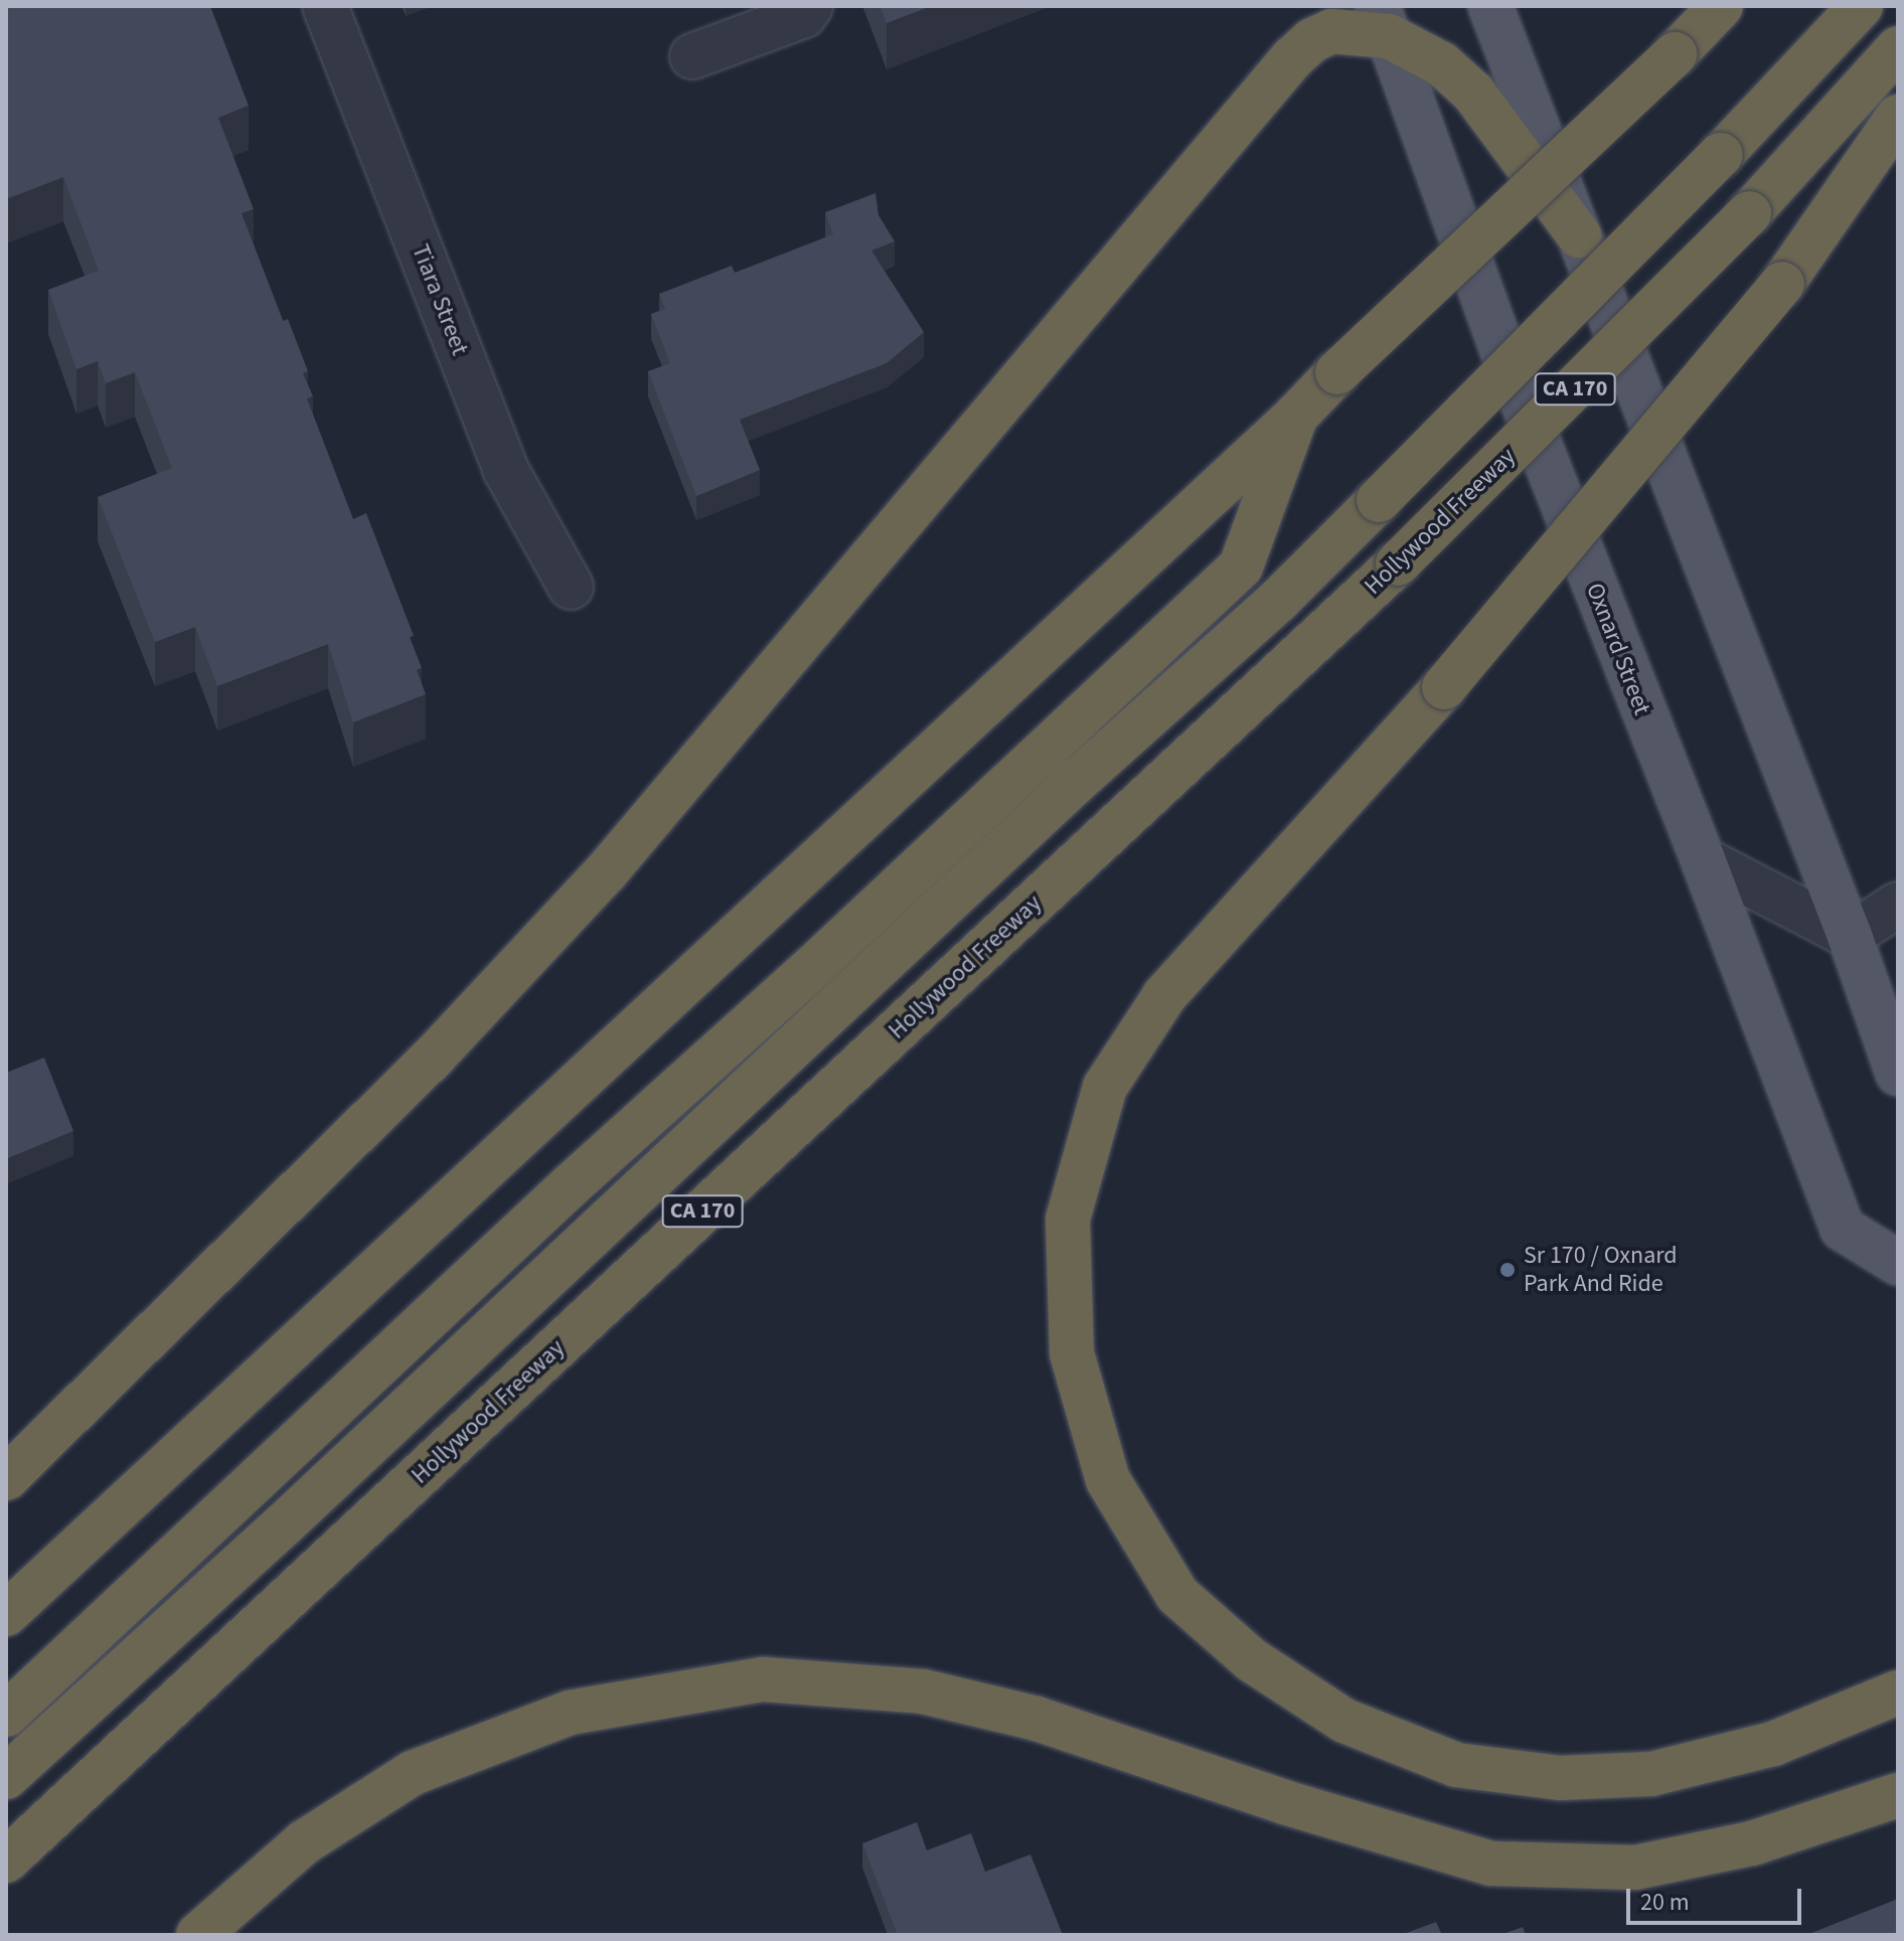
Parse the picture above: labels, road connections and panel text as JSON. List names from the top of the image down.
{
  "streets": {
    "highway": ["CA 170", "Hollywood Freeway"],
    "main road": ["Oxnard Street"],
    "street": ["Tiara Street"]
  },
  "places": ["Sr 170 / Oxnard Park And Ride"],
  "scale_bar": "20 m"
}
